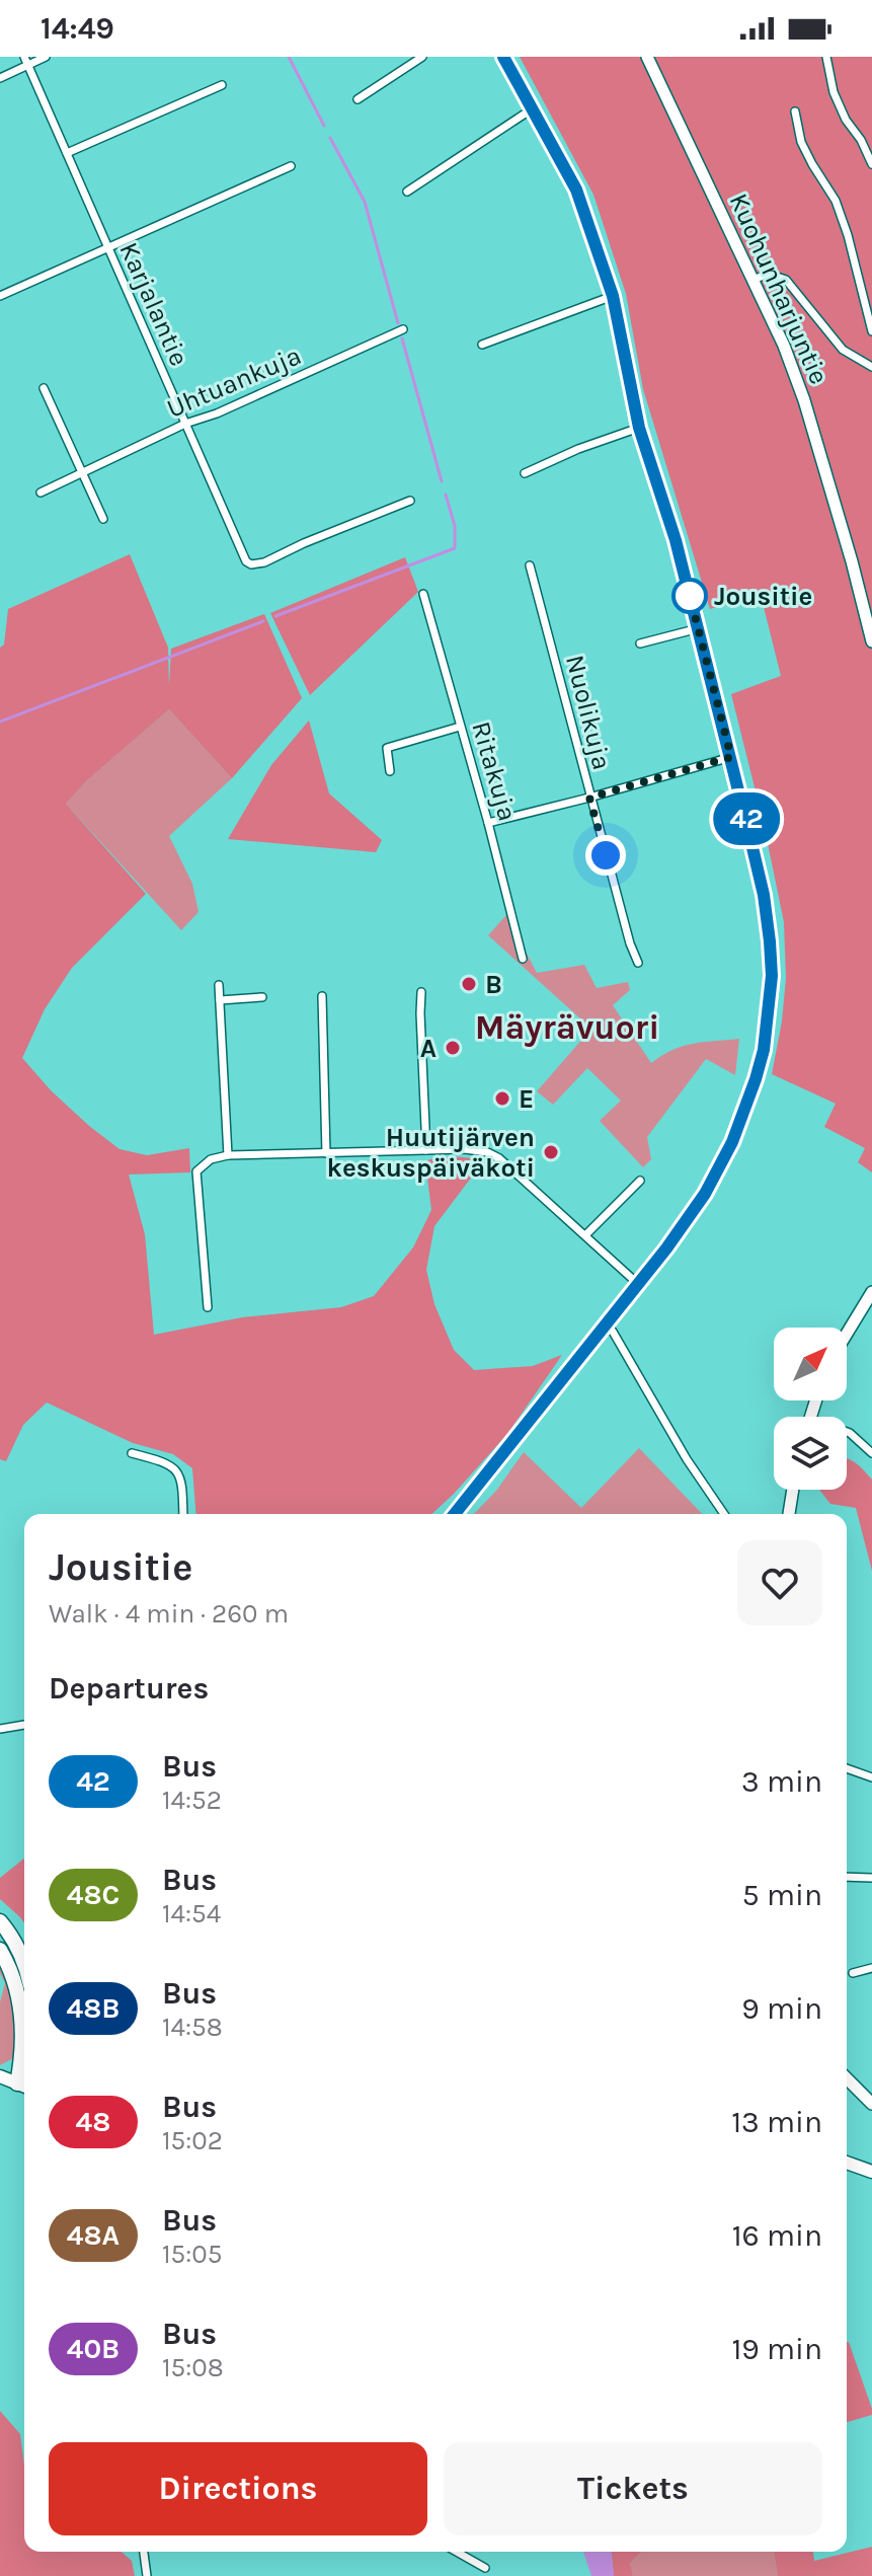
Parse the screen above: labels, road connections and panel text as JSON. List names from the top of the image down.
{
  "streets": {
    "street": [
      "Kuohunharjuntie",
      "Karjalantie",
      "Uhtuankuja",
      "Nuolikuja",
      "Ritakuja"
    ]
  },
  "crossings": [
    ["Karjalantie", "Uhtuankuja"]
  ],
  "districts": ["Mäyrävuori"],
  "places": [
    "Jousitie",
    "B",
    "A",
    "E",
    "Huutijärven keskuspäiväkoti"
  ],
  "lines": ["bus line 42"],
  "north": "top right",
  "page": {
    "status": "14:49",
    "on_map": "42",
    "heading": [
      ["Jousitie", "Walk · 4 min · 260 m"],
      "Departures"
    ],
    "list": [
      {
        "mark": "42",
        "name": "Bus",
        "note": "14:52",
        "value": "3 min"
      },
      {
        "mark": "48C",
        "name": "Bus",
        "note": "14:54",
        "value": "5 min"
      },
      {
        "mark": "48B",
        "name": "Bus",
        "note": "14:58",
        "value": "9 min"
      },
      {
        "mark": "48",
        "name": "Bus",
        "note": "15:02",
        "value": "13 min"
      },
      {
        "mark": "48A",
        "name": "Bus",
        "note": "15:05",
        "value": "16 min"
      },
      {
        "mark": "40B",
        "name": "Bus",
        "note": "15:08",
        "value": "19 min"
      }
    ],
    "buttons": ["Directions", "Tickets"]
  }
}
